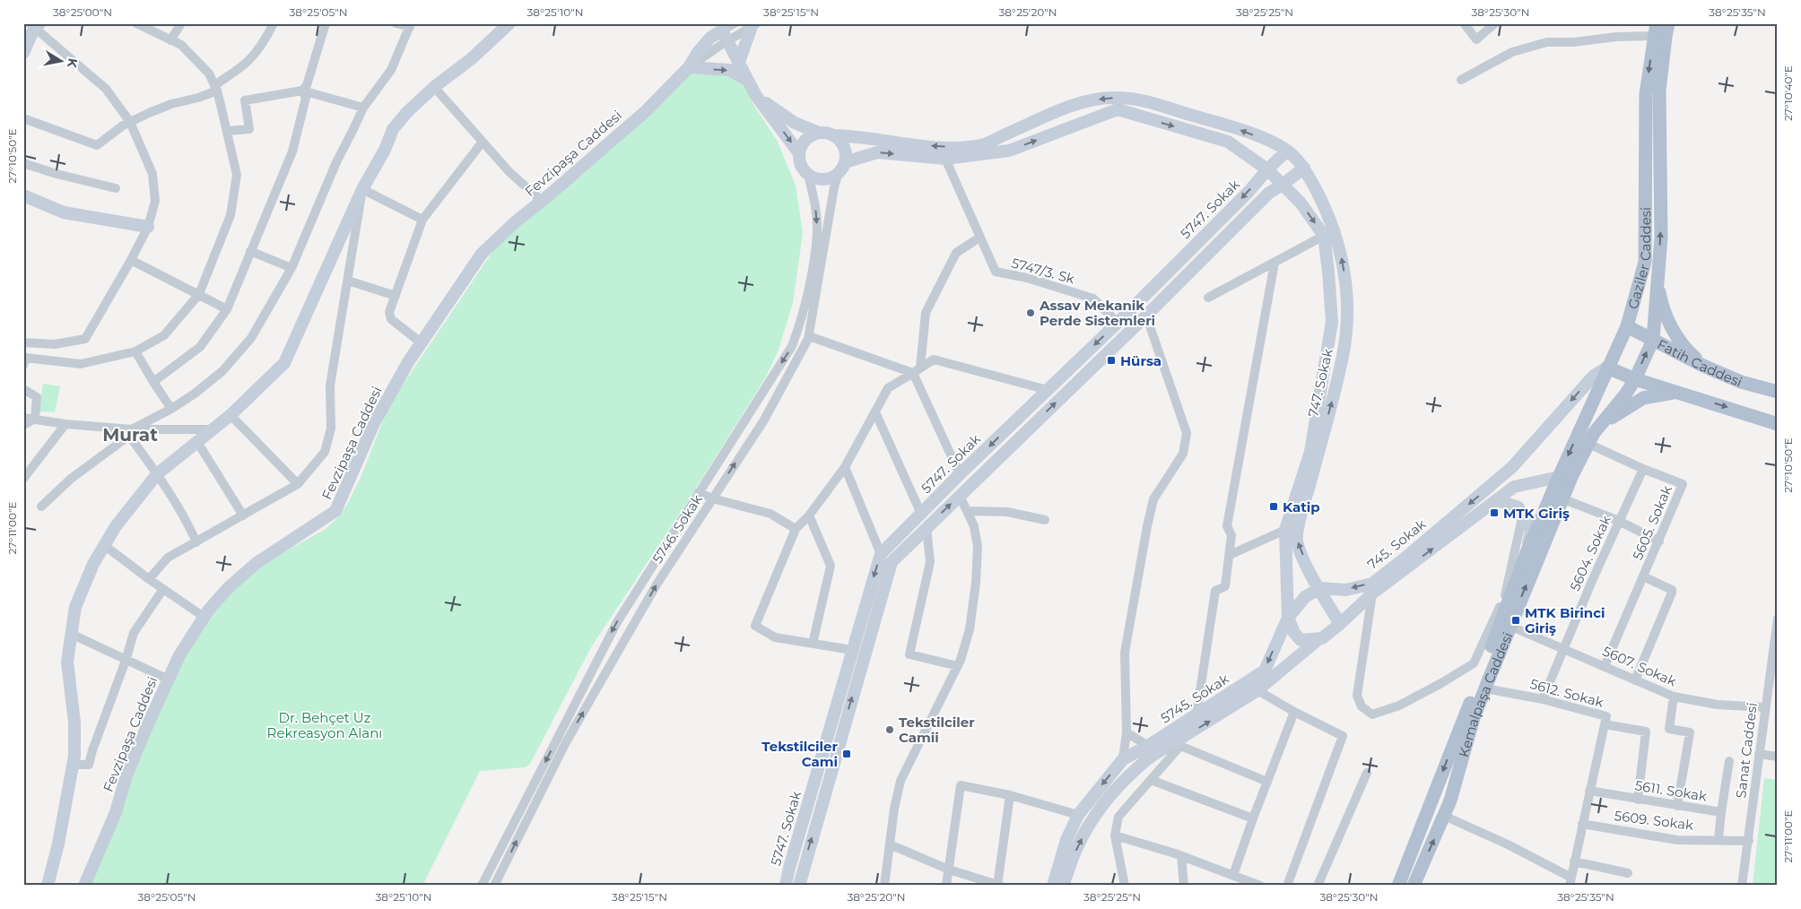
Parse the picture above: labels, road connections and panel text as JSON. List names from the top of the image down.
{
  "streets": {
    "main road": [
      "Fevzipaşa Caddesi",
      "5747. Sokak",
      "Gaziler Caddesi",
      "Fatih Caddesi",
      "747. Sokak",
      "745. Sokak",
      "Kemalpaşa Caddesi",
      "5745. Sokak"
    ],
    "street": [
      "5747/3. Sk",
      "5605. Sokak",
      "5746. Sokak",
      "5604. Sokak",
      "5607. Sokak",
      "5612. Sokak",
      "Sanat Caddesi",
      "5611. Sokak",
      "5609. Sokak"
    ]
  },
  "crossings": [
    ["5747. Sokak", "5747/3. Sk"],
    ["5747. Sokak", "747. Sokak"],
    ["Gaziler Caddesi", "Fatih Caddesi"],
    ["Gaziler Caddesi", "5605. Sokak"],
    ["Gaziler Caddesi", "745. Sokak"],
    ["Gaziler Caddesi", "Kemalpaşa Caddesi"],
    ["5747/3. Sk", "747. Sokak"],
    ["747. Sokak", "5746. Sokak"],
    ["747. Sokak", "745. Sokak"],
    ["747. Sokak", "5745. Sokak"],
    ["5605. Sokak", "5604. Sokak"],
    ["5605. Sokak", "5607. Sokak"],
    ["5605. Sokak", "Kemalpaşa Caddesi"],
    ["745. Sokak", "Kemalpaşa Caddesi"],
    ["745. Sokak", "5745. Sokak"],
    ["5604. Sokak", "5607. Sokak"],
    ["5604. Sokak", "5612. Sokak"],
    ["5607. Sokak", "Kemalpaşa Caddesi"],
    ["5607. Sokak", "Sanat Caddesi"],
    ["5612. Sokak", "Kemalpaşa Caddesi"],
    ["5612. Sokak", "5611. Sokak"],
    ["Sanat Caddesi", "5609. Sokak"],
    ["5611. Sokak", "5609. Sokak"]
  ],
  "districts": ["Murat"],
  "parks": ["Dr. Behçet Uz Rekreasyon Alanı"],
  "places": {
    "other": ["Assav Mekanik Perde Sistemleri", "Tekstilciler Camii"],
    "transit": [
      "Hürsa",
      "Katip",
      "MTK Giriş",
      "MTK Birinci Giriş",
      "Tekstilciler Cami"
    ]
  },
  "north": "right",
  "coordinates": [
    "38°25'00\"N",
    "38°25'05\"N",
    "38°25'10\"N",
    "38°25'15\"N",
    "38°25'20\"N",
    "38°25'25\"N",
    "38°25'30\"N",
    "38°25'35\"N",
    "27°10'40\"E",
    "27°10'50\"E",
    "27°11'00\"E"
  ]
}
